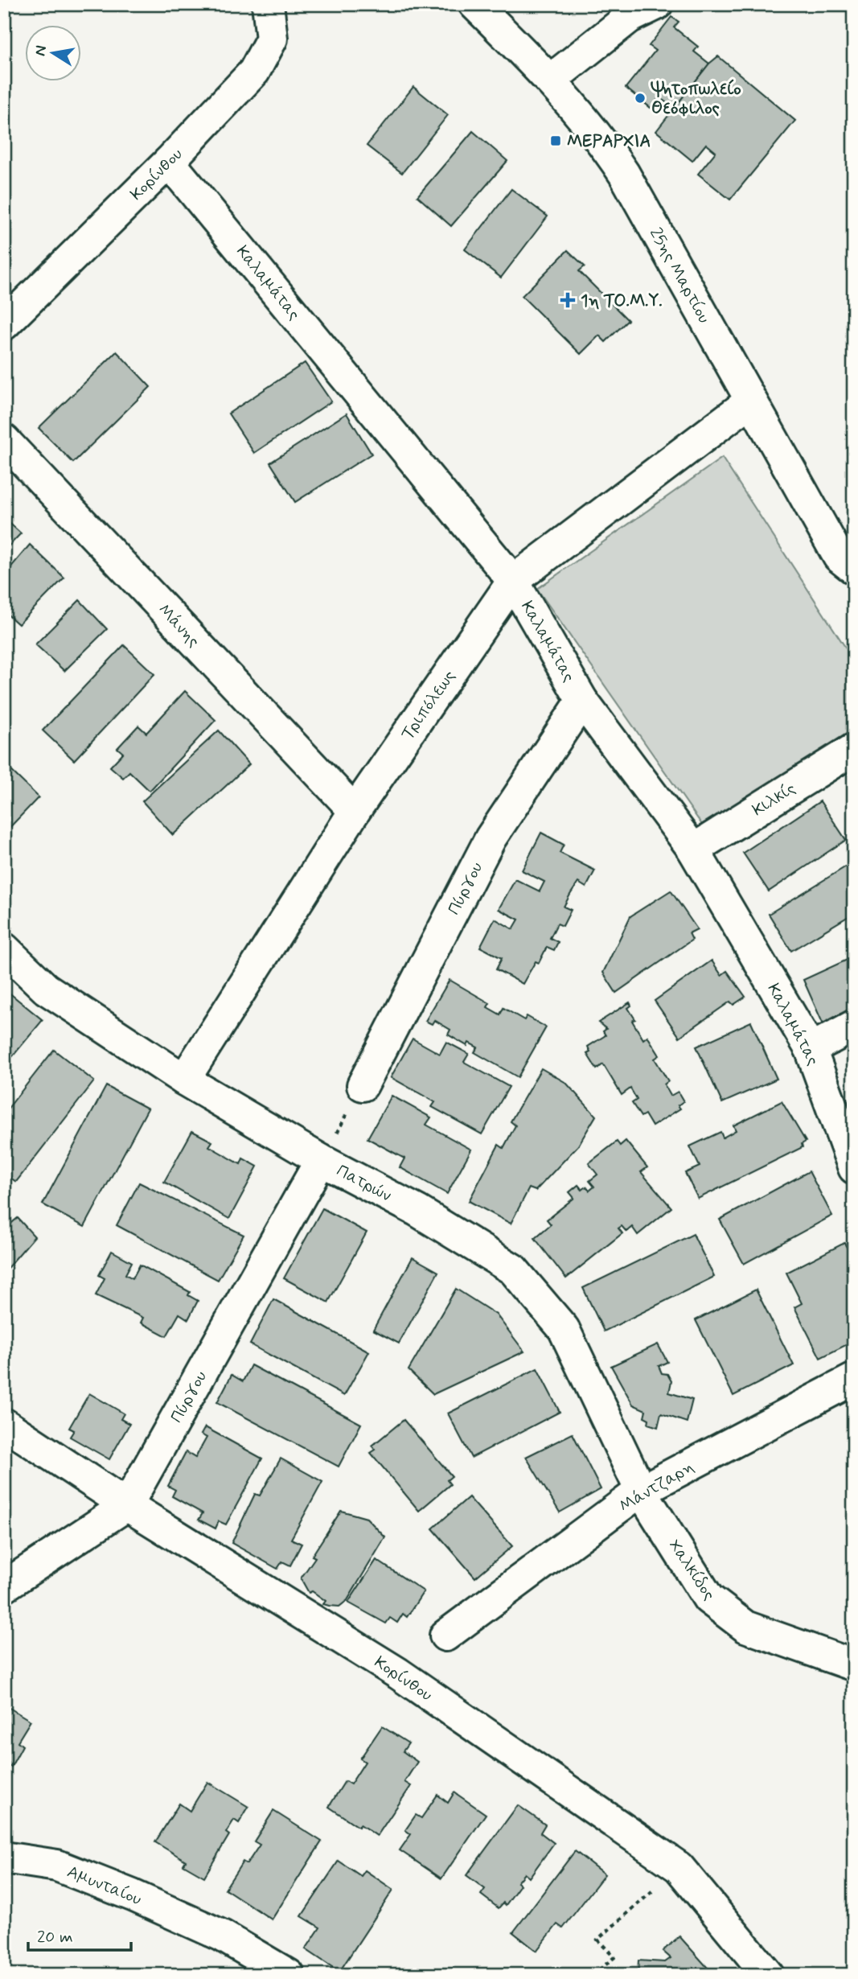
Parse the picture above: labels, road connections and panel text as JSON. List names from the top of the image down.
{
  "streets": {
    "street": [
      "Κορίνθου",
      "25ης Μαρτίου",
      "Καλαμάτας",
      "Μάνης",
      "Τριπόλεως",
      "Κιλκίς",
      "Πύργου",
      "Πατρών",
      "Μάντζαρη",
      "Χαλκίδος",
      "Αμυνταίου"
    ]
  },
  "crossings": [
    ["Κορίνθου", "Καλαμάτας"],
    ["Κορίνθου", "Πύργου"],
    ["25ης Μαρτίου", "Τριπόλεως"],
    ["Καλαμάτας", "Τριπόλεως"],
    ["Καλαμάτας", "Κιλκίς"],
    ["Καλαμάτας", "Πύργου"],
    ["Μάνης", "Τριπόλεως"],
    ["Τριπόλεως", "Πατρών"],
    ["Πύργου", "Πατρών"],
    ["Πατρών", "Μάντζαρη"],
    ["Πατρών", "Χαλκίδος"],
    ["Μάντζαρη", "Χαλκίδος"]
  ],
  "places": {
    "other": ["Ψητοπωλείο Θεόφιλος"],
    "transit": ["ΜΕΡΑΡΧΙΑ"],
    "health": ["1η ΤΟ.Μ.Υ."]
  },
  "scale_bar": "20 m",
  "north": "left"
}
